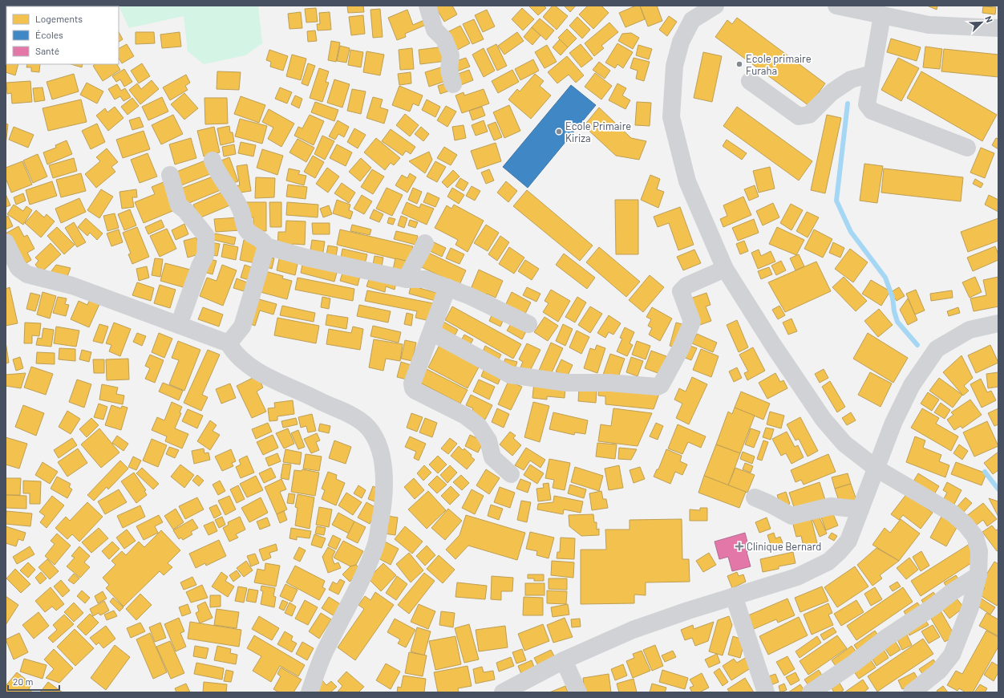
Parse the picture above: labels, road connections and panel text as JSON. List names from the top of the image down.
{
  "places": {
    "other": ["Ecole primaire Furaha", "Ecole Primaire Kiriza"],
    "health": ["Clinique Bernard"]
  },
  "legend": ["Logements", "Écoles", "Santé"],
  "scale_bar": "20 m",
  "north": "top right"
}
